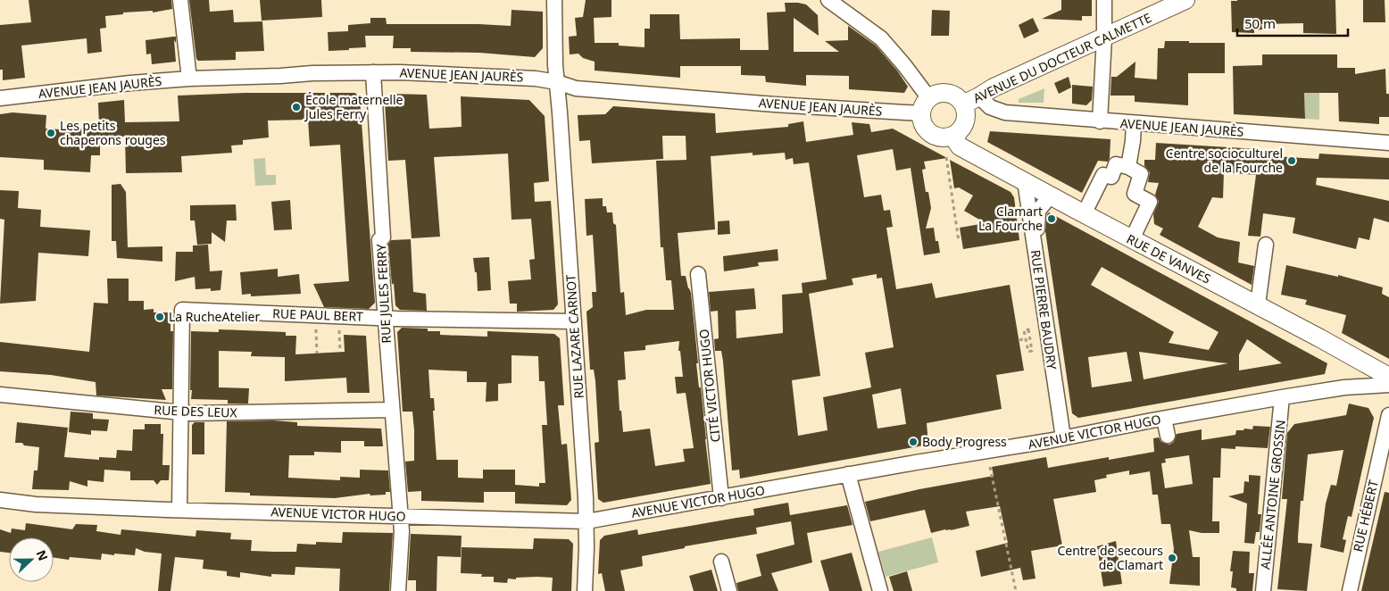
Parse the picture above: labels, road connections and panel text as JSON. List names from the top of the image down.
{
  "streets": {
    "main road": ["AVENUE DU DOCTEUR CALMETTE", "RUE DE VANVES"],
    "street": [
      "AVENUE JEAN JAURÈS",
      "RUE JULES FERRY",
      "RUE PIERRE BAUDRY",
      "RUE PAUL BERT",
      "RUE LAZARE CARNOT",
      "CITÉ VICTOR HUGO",
      "RUE DES LEUX",
      "AVENUE VICTOR HUGO",
      "ALLÉE ANTOINE GROSSIN",
      "RUE HÉBERT"
    ]
  },
  "crossings": [
    ["AVENUE DU DOCTEUR CALMETTE", "AVENUE JEAN JAURÈS"],
    ["AVENUE DU DOCTEUR CALMETTE", "RUE DE VANVES"],
    ["AVENUE JEAN JAURÈS", "RUE DE VANVES"],
    ["AVENUE JEAN JAURÈS", "RUE JULES FERRY"],
    ["AVENUE JEAN JAURÈS", "RUE LAZARE CARNOT"],
    ["RUE DE VANVES", "RUE PIERRE BAUDRY"],
    ["RUE JULES FERRY", "RUE PAUL BERT"],
    ["RUE JULES FERRY", "RUE DES LEUX"],
    ["RUE JULES FERRY", "AVENUE VICTOR HUGO"],
    ["RUE PIERRE BAUDRY", "AVENUE VICTOR HUGO"],
    ["RUE PAUL BERT", "RUE LAZARE CARNOT"],
    ["RUE PAUL BERT", "RUE DES LEUX"],
    ["RUE PAUL BERT", "AVENUE VICTOR HUGO"],
    ["RUE LAZARE CARNOT", "AVENUE VICTOR HUGO"],
    ["CITÉ VICTOR HUGO", "AVENUE VICTOR HUGO"],
    ["AVENUE VICTOR HUGO", "ALLÉE ANTOINE GROSSIN"]
  ],
  "places": [
    "École maternelle Jules Ferry",
    "Les petits chaperons rouges",
    "Centre socioculturel de la Fourche",
    "Clamart La Fourche",
    "La RucheAtelier",
    "Body Progress",
    "Centre de secours de Clamart"
  ],
  "scale_bar": "50 m",
  "north": "right"
}
